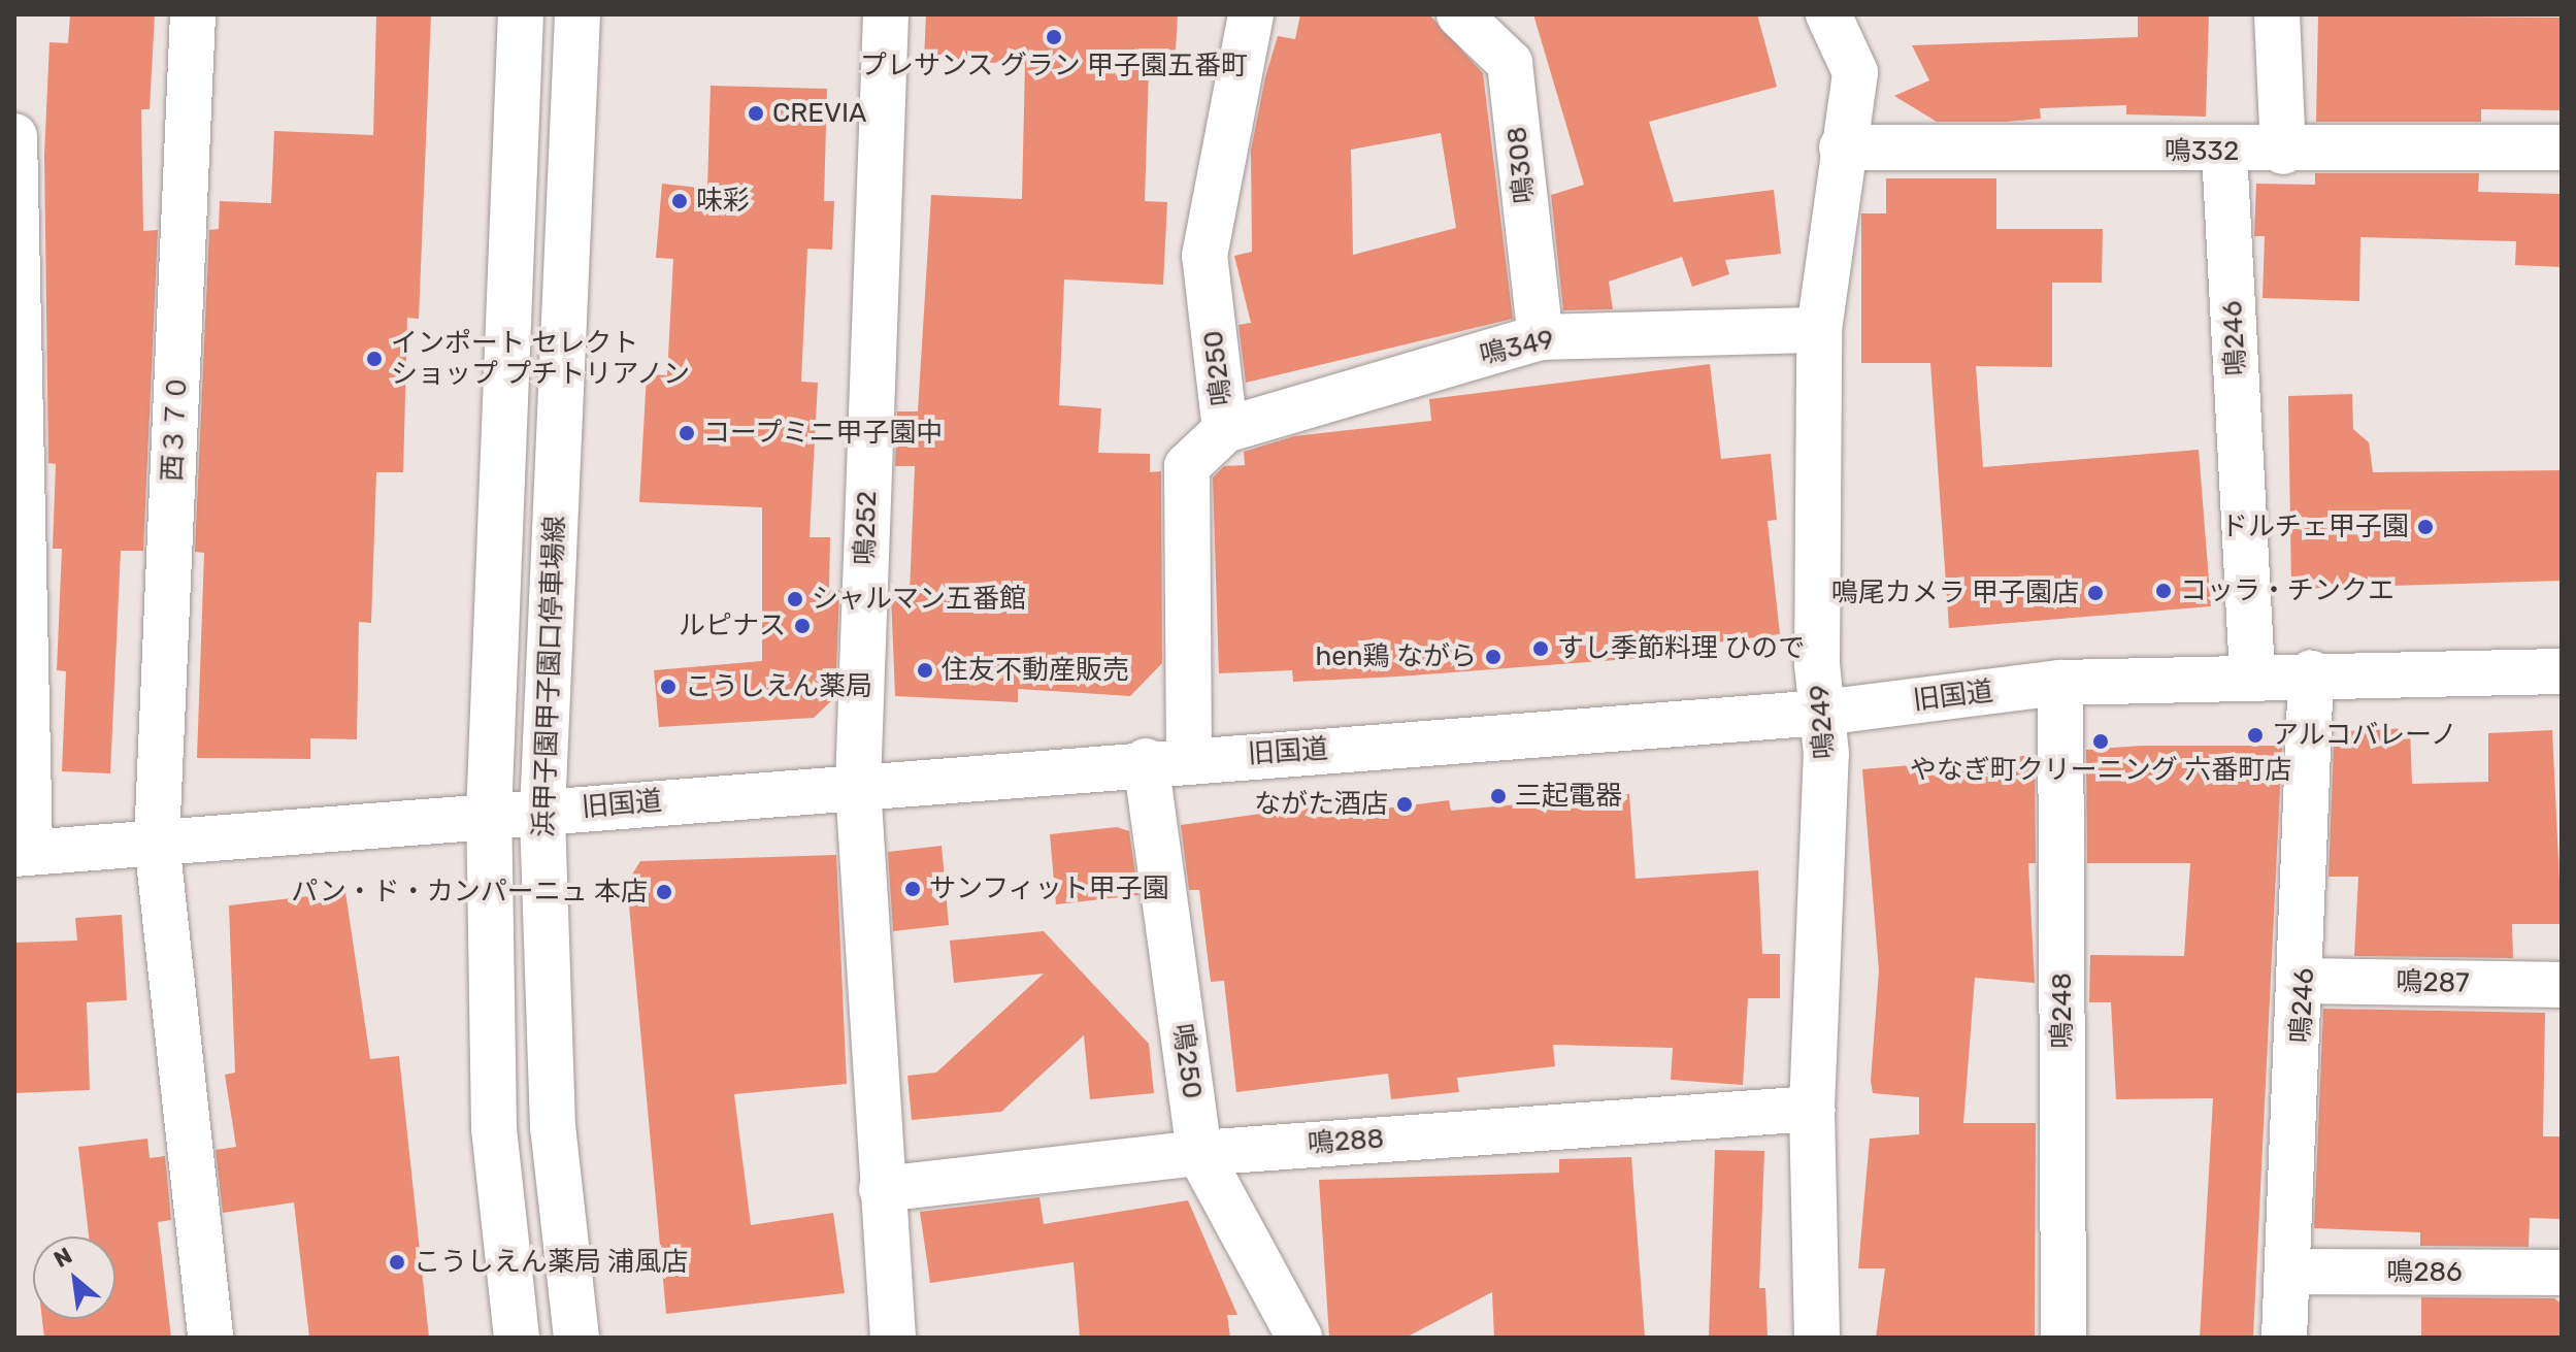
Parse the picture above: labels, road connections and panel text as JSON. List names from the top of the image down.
{
  "streets": {
    "street": [
      "鳴332",
      "鳴308",
      "鳴246",
      "鳴349",
      "鳴250",
      "西３７０",
      "鳴252",
      "浜甲子園甲子園口停車場線",
      "旧国道",
      "鳴249",
      "鳴287",
      "鳴248",
      "鳴288",
      "鳴286"
    ]
  },
  "crossings": [
    ["鳴332", "鳴246"],
    ["鳴332", "鳴249"],
    ["鳴308", "鳴349"],
    ["鳴246", "旧国道"],
    ["鳴246", "鳴287"],
    ["鳴246", "鳴286"],
    ["鳴349", "鳴250"],
    ["鳴349", "鳴249"],
    ["鳴250", "旧国道"],
    ["鳴250", "鳴288"],
    ["西３７０", "旧国道"],
    ["鳴252", "旧国道"],
    ["鳴252", "鳴288"],
    ["浜甲子園甲子園口停車場線", "旧国道"],
    ["旧国道", "鳴249"],
    ["旧国道", "鳴248"],
    ["鳴249", "鳴288"]
  ],
  "places": [
    "プレサンス グラン 甲子園五番町",
    "CREVIA",
    "味彩",
    "インポート セレクト ショップ プチトリアノン",
    "コープミニ甲子園中",
    "ドルチェ甲子園",
    "コッラ・チンクエ",
    "鳴尾カメラ 甲子園店",
    "シャルマン五番館",
    "ルピナス",
    "すし季節料理 ひので",
    "hen鶏 ながら",
    "住友不動産販売",
    "こうしえん薬局",
    "アルコバレーノ",
    "やなぎ町クリーニング 六番町店",
    "三起電器",
    "ながた酒店",
    "サンフィット甲子園",
    "パン・ド・カンパーニュ 本店",
    "こうしえん薬局 浦風店"
  ],
  "north": "top left"
}
